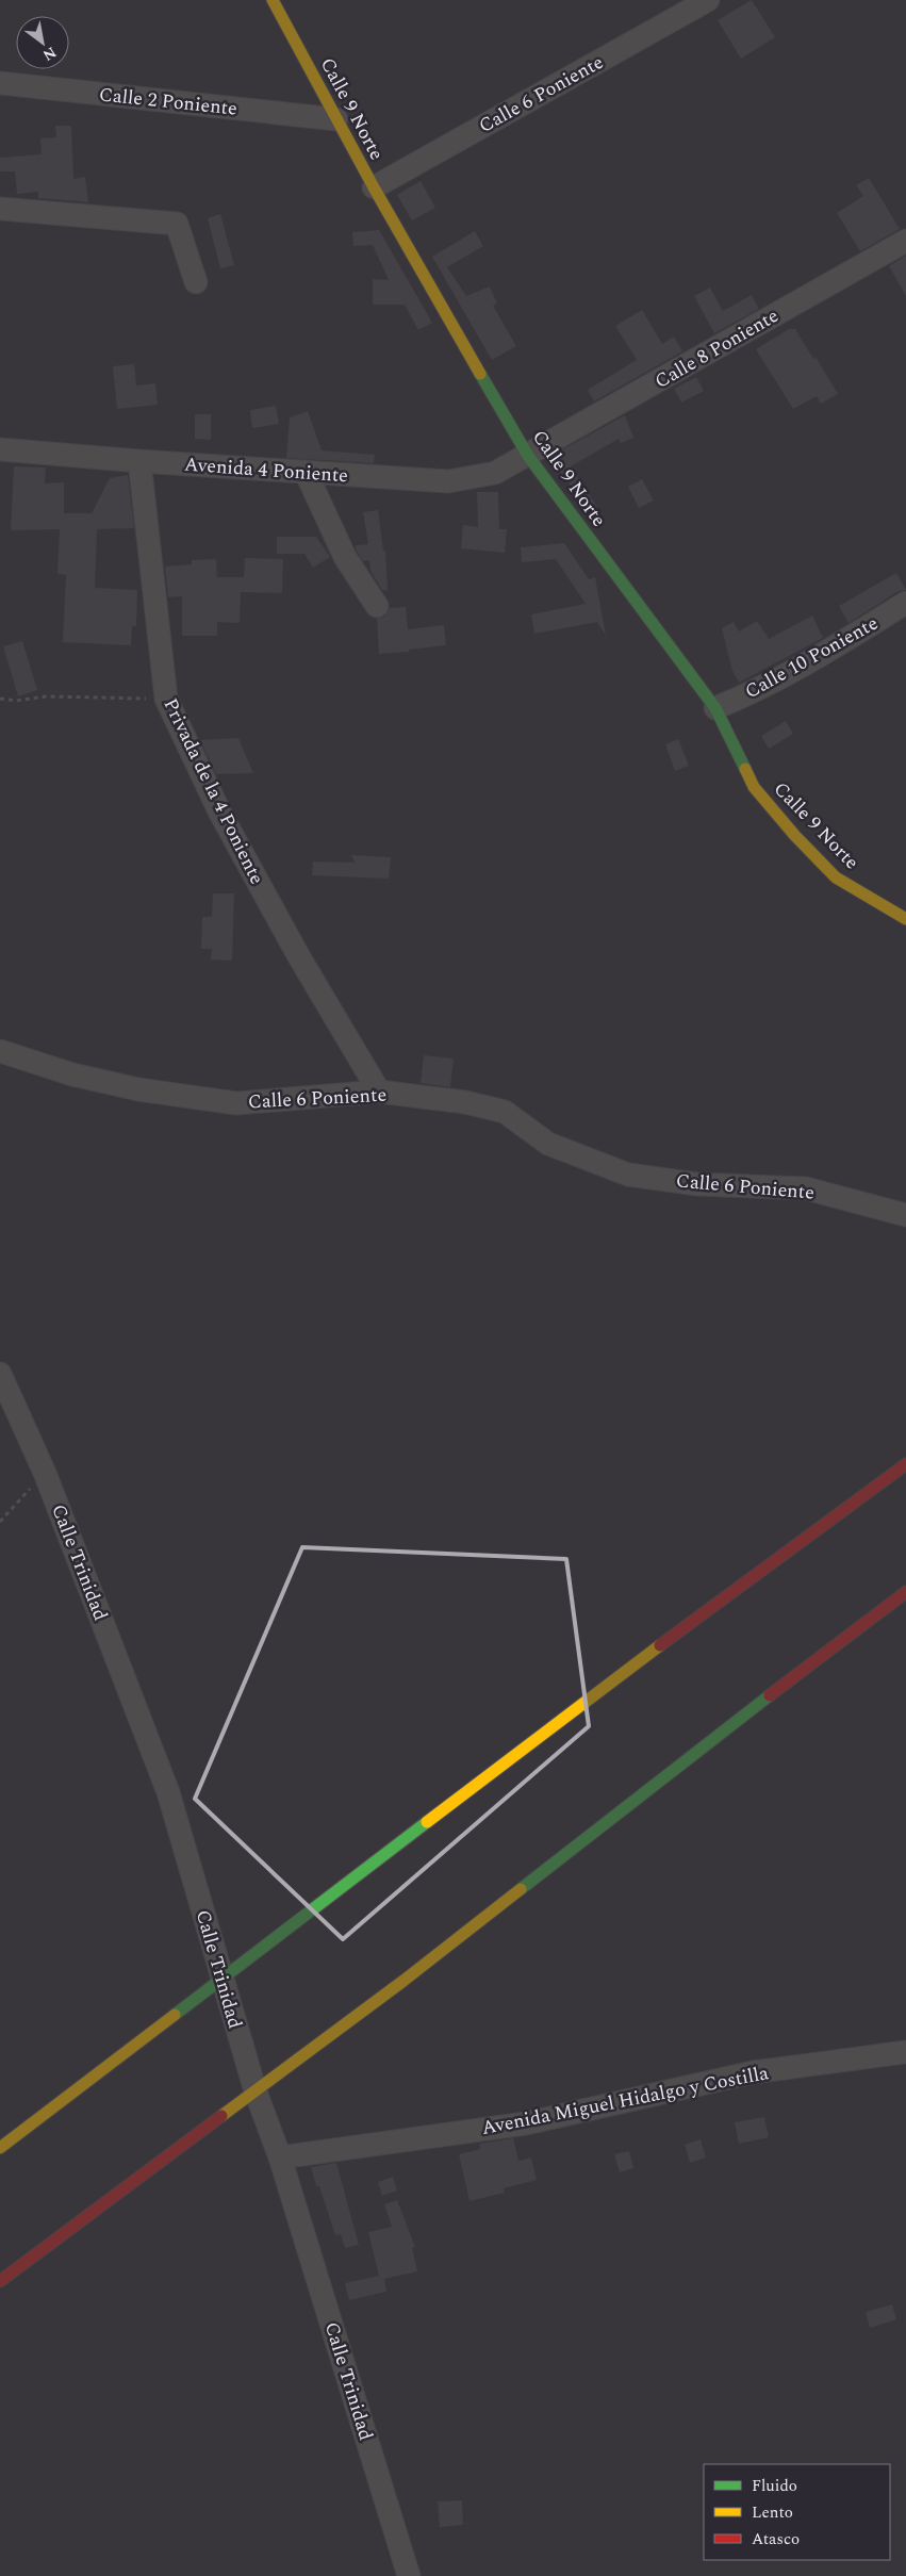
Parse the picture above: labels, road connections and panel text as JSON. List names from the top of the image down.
{
  "streets": {
    "main road": ["Calle 9 Norte"],
    "street": [
      "Calle 6 Poniente",
      "Calle 2 Poniente",
      "Calle 8 Poniente",
      "Avenida 4 Poniente",
      "Calle 10 Poniente",
      "Privada de la 4 Poniente",
      "Calle Trinidad",
      "Avenida Miguel Hidalgo y Costilla"
    ]
  },
  "crossings": [
    ["Calle 6 Poniente", "Calle 9 Norte"],
    ["Calle 6 Poniente", "Privada de la 4 Poniente"],
    ["Calle 2 Poniente", "Calle 9 Norte"],
    ["Calle 9 Norte", "Calle 8 Poniente"],
    ["Calle 9 Norte", "Avenida 4 Poniente"],
    ["Calle 9 Norte", "Calle 10 Poniente"],
    ["Calle 8 Poniente", "Avenida 4 Poniente"],
    ["Avenida 4 Poniente", "Privada de la 4 Poniente"],
    ["Calle Trinidad", "Avenida Miguel Hidalgo y Costilla"]
  ],
  "legend": ["Fluido", "Lento", "Atasco"],
  "north": "bottom right"
}
